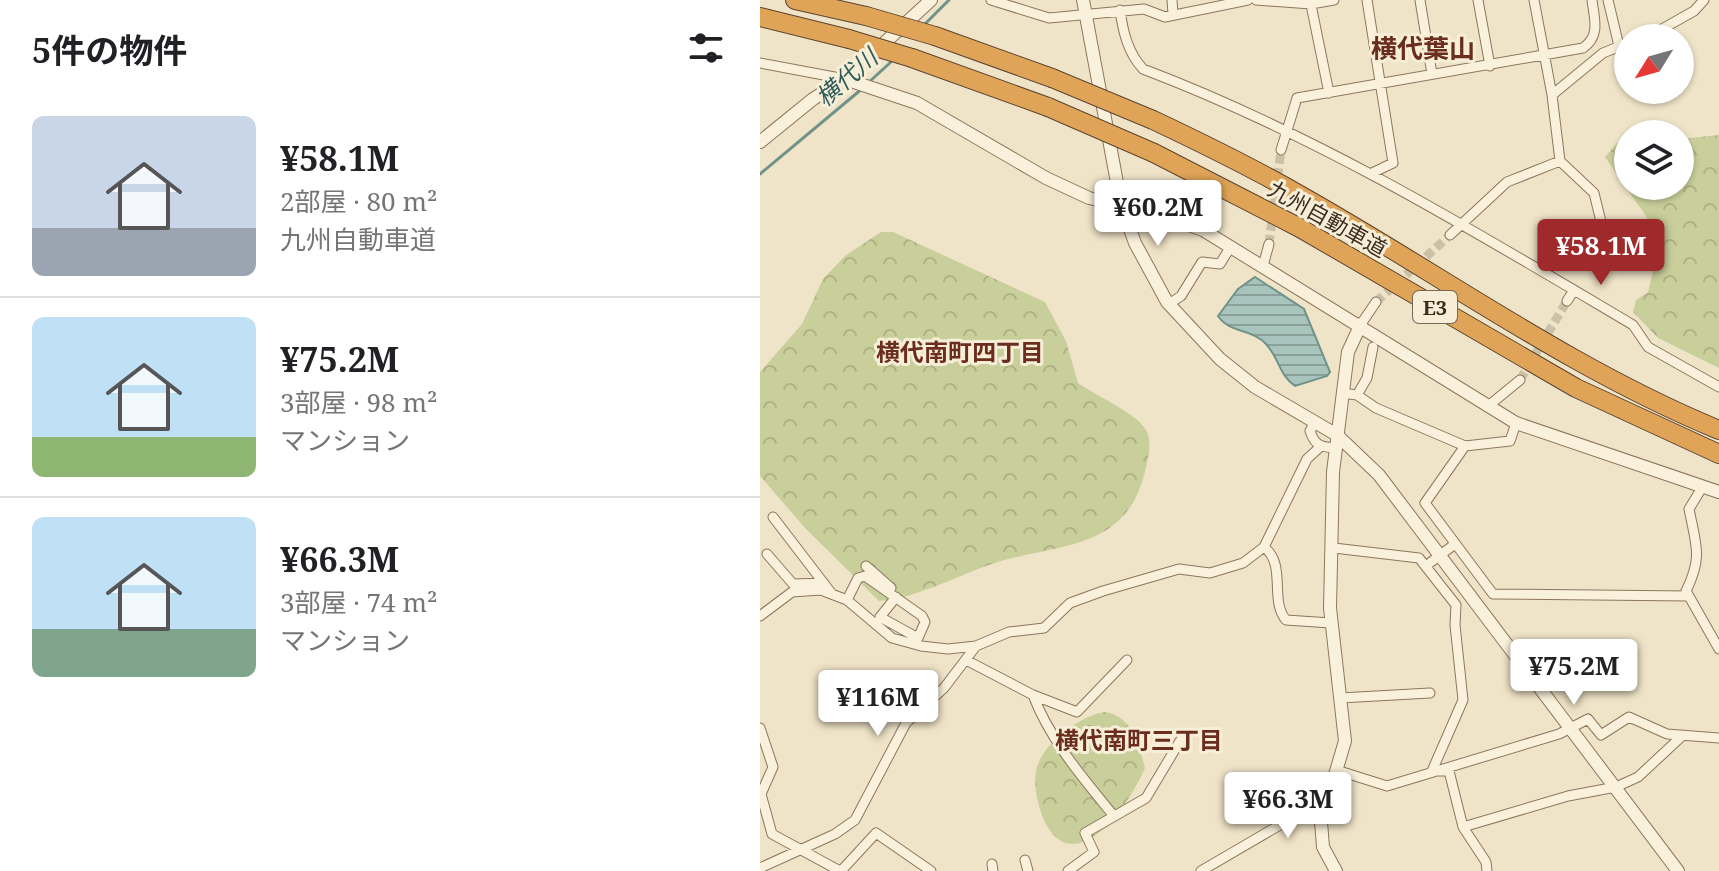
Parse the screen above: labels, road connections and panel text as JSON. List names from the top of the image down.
{
  "streets": {
    "highway": ["九州自動車道", "E3"]
  },
  "districts": ["横代葉山", "横代南町四丁目", "横代南町三丁目"],
  "water": ["横代川"],
  "north": "bottom left",
  "page": {
    "heading": "5件の物件",
    "list": [
      {
        "name": "¥58.1M",
        "note": "2部屋 · 80 m² · 九州自動車道"
      },
      {
        "name": "¥75.2M",
        "note": "3部屋 · 98 m² · マンション"
      },
      {
        "name": "¥66.3M",
        "note": "3部屋 · 74 m² · マンション"
      }
    ],
    "price": [
      "¥60.2M",
      "¥58.1M",
      "¥75.2M",
      "¥116M",
      "¥66.3M"
    ]
  }
}
